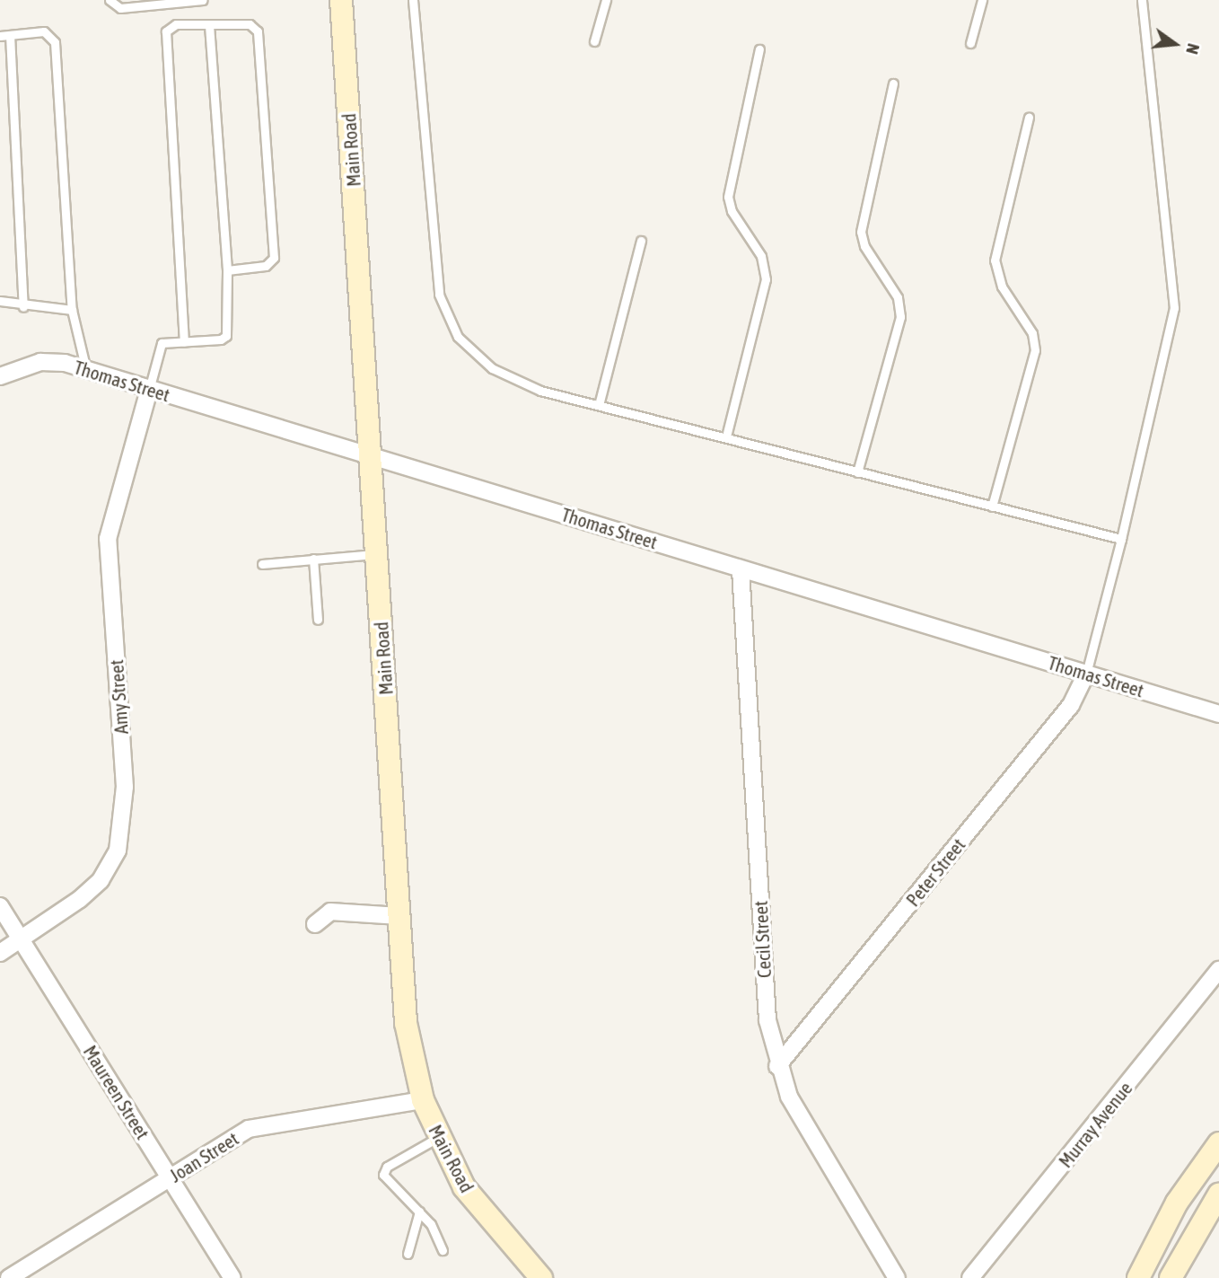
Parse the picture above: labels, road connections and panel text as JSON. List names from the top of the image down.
{
  "streets": {
    "main road": ["Main Road"],
    "street": [
      "Thomas Street",
      "Amy Street",
      "Peter Street",
      "Cecil Street",
      "Maureen Street",
      "Murray Avenue",
      "Joan Street"
    ]
  },
  "crossings": [
    ["Main Road", "Thomas Street"],
    ["Main Road", "Joan Street"],
    ["Thomas Street", "Amy Street"],
    ["Thomas Street", "Peter Street"],
    ["Thomas Street", "Cecil Street"],
    ["Amy Street", "Maureen Street"],
    ["Peter Street", "Cecil Street"],
    ["Maureen Street", "Joan Street"]
  ],
  "north": "right"
}
